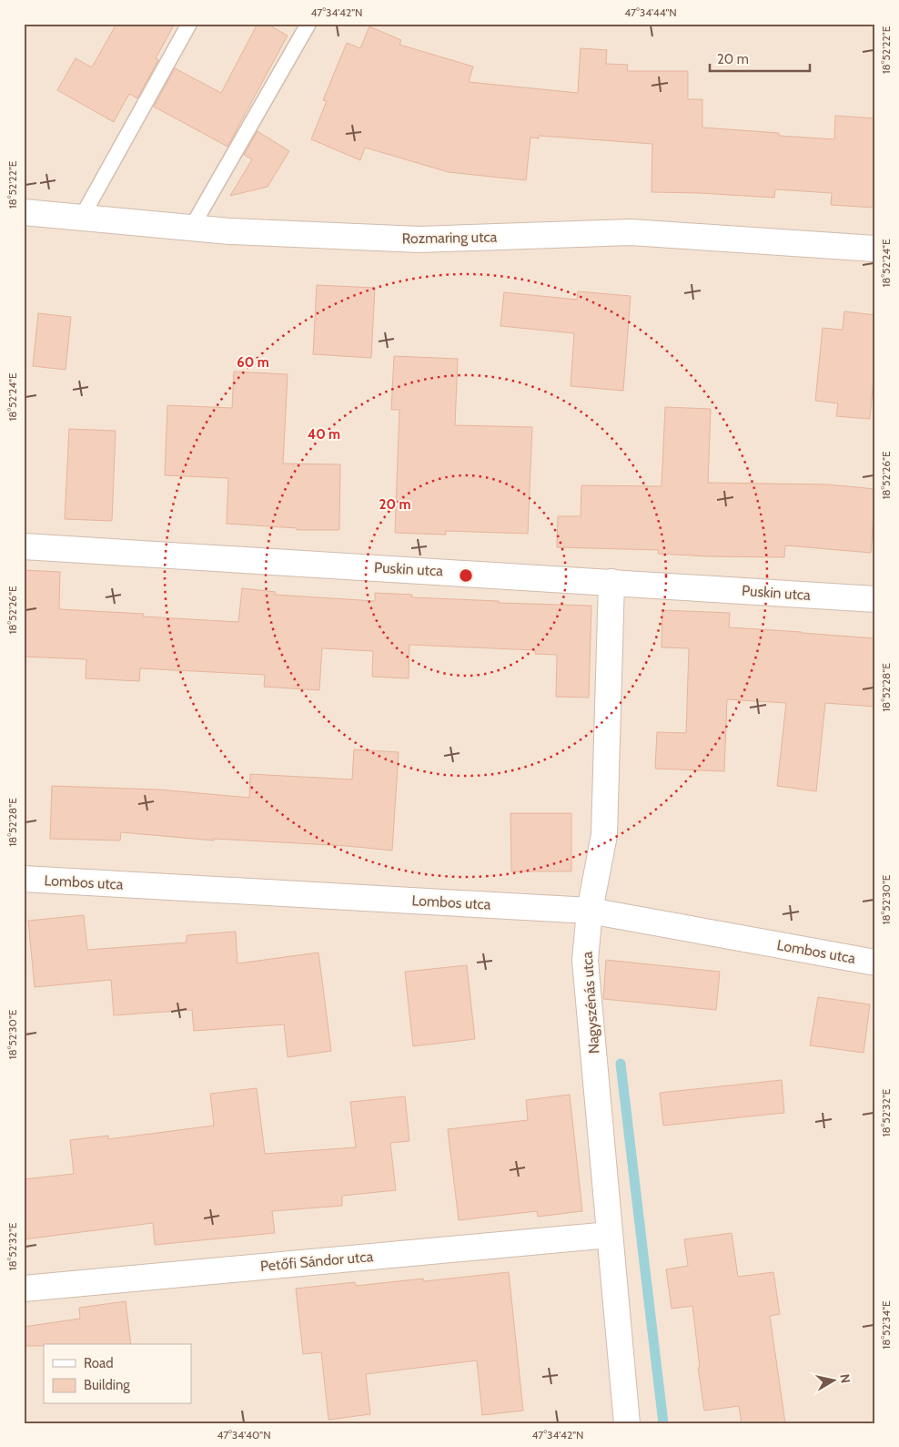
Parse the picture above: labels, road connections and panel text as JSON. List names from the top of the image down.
{
  "streets": {
    "street": [
      "Rozmaring utca",
      "Puskin utca",
      "Lombos utca",
      "Nagyszénás utca",
      "Petőfi Sándor utca"
    ]
  },
  "crossings": [
    ["Puskin utca", "Nagyszénás utca"],
    ["Lombos utca", "Nagyszénás utca"],
    ["Nagyszénás utca", "Petőfi Sándor utca"]
  ],
  "legend": ["Road", "Building"],
  "scale_bar": "20 m",
  "north": "right",
  "coordinates": [
    "47°34'42\"N",
    "47°34'44\"N",
    "18°52'22\"E",
    "18°52'24\"E",
    "18°52'26\"E",
    "18°52'28\"E",
    "18°52'30\"E",
    "18°52'32\"E",
    "18°52'34\"E",
    "47°34'40\"N"
  ],
  "rings": ["60 m", "40 m", "20 m"]
}
